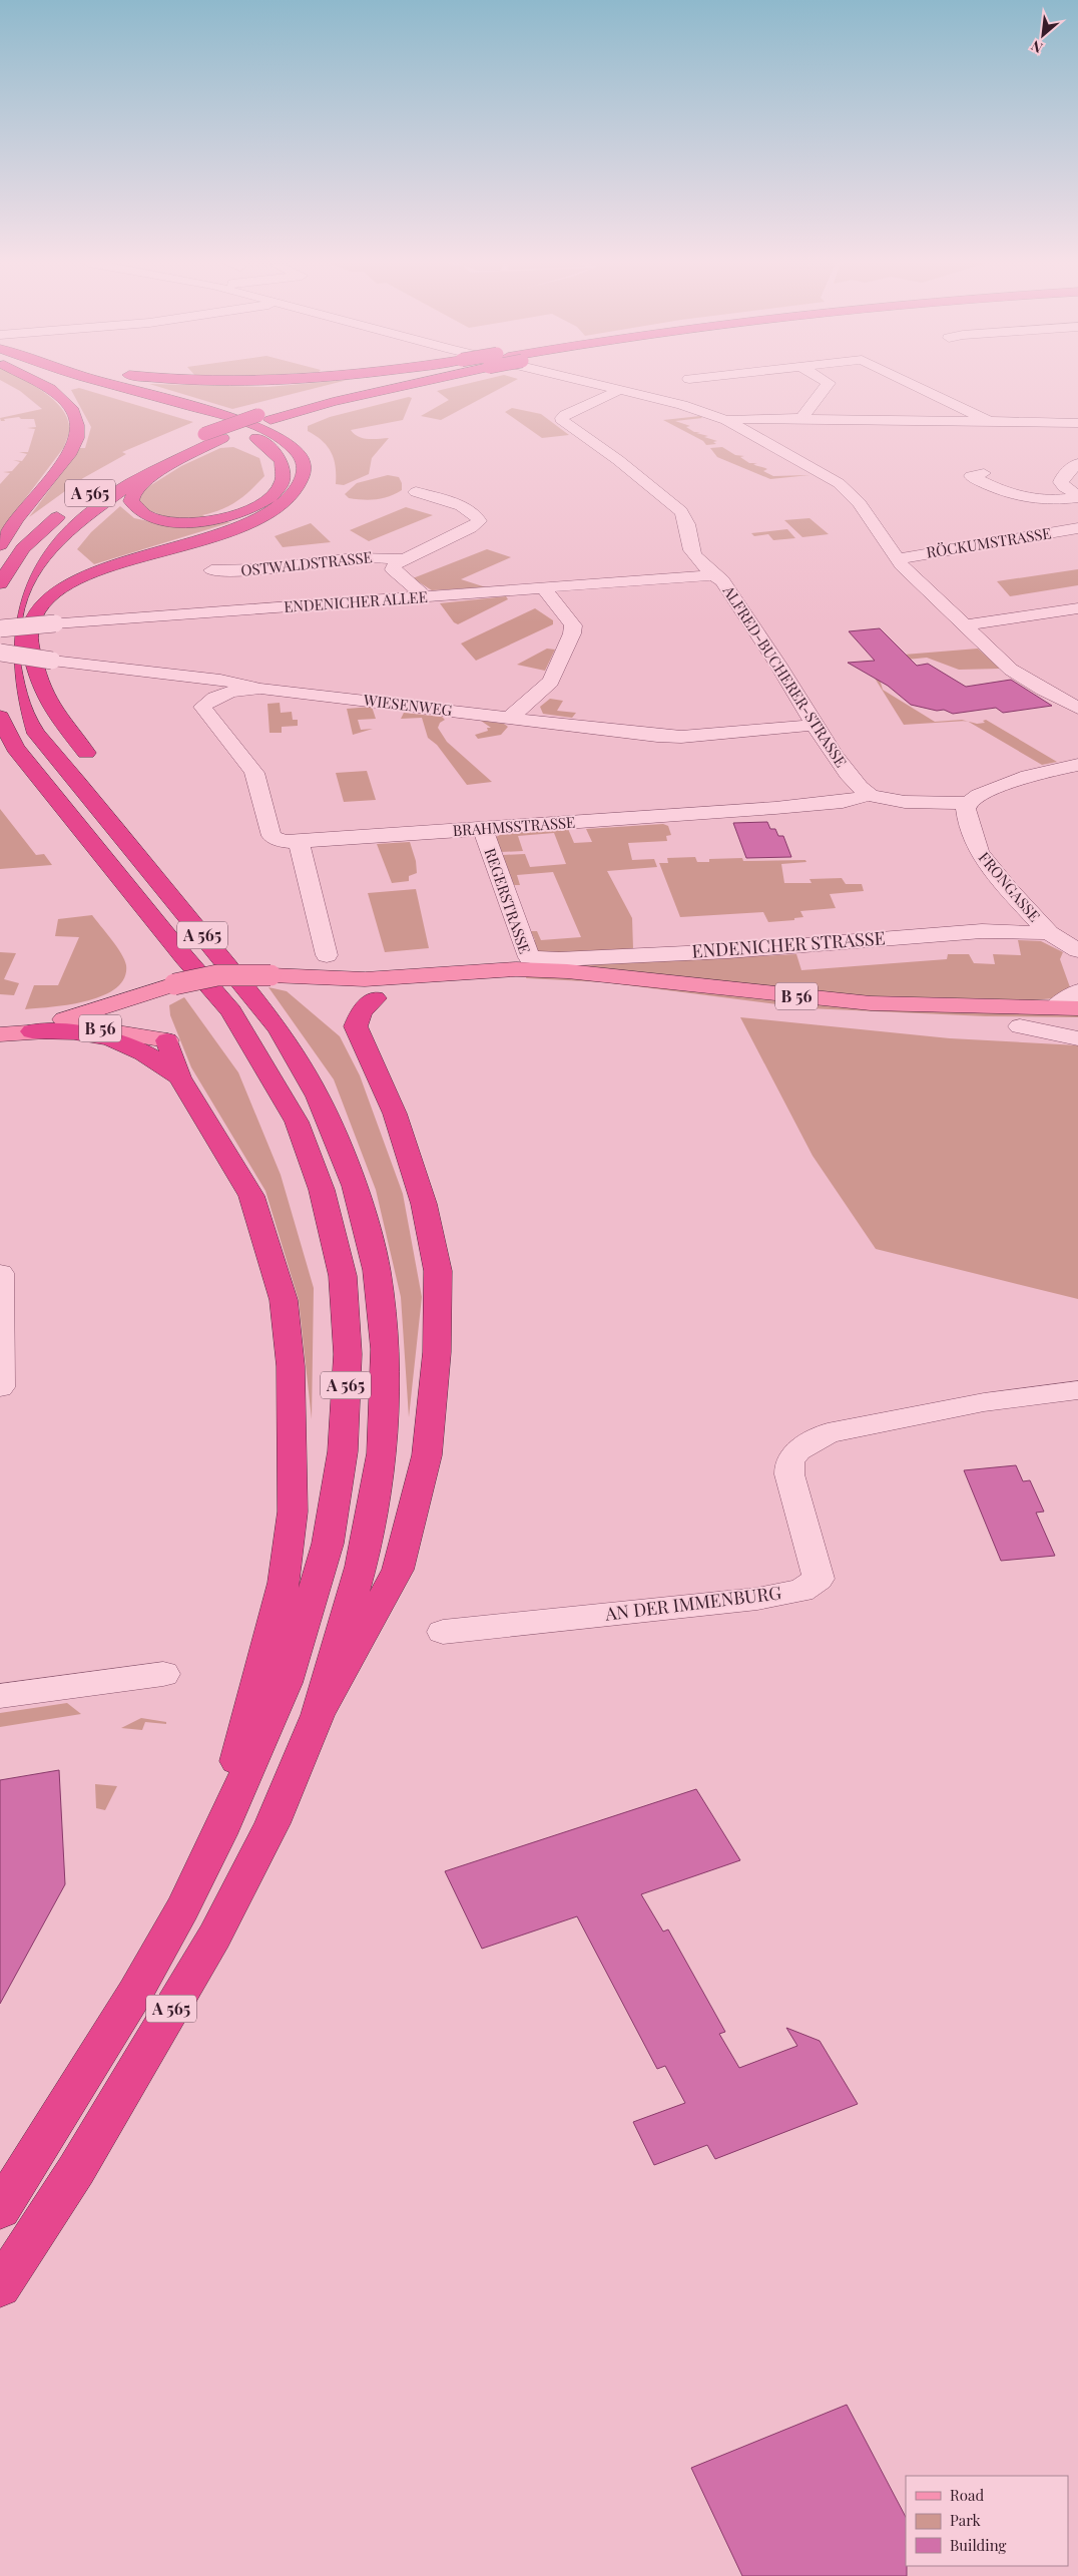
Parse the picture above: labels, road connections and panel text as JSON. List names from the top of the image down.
{
  "streets": {
    "highway": ["A 565"],
    "main road": ["ENDENICHER STRASSE", "B 56"],
    "street": [
      "RÖCKUMSTRASSE",
      "OSTWALDSTRASSE",
      "ENDENICHER ALLEE",
      "ALFRED-BUCHERER-STRASSE",
      "WIESENWEG",
      "BRAHMSSTRASSE",
      "FRONGASSE",
      "REGERSTRASSE",
      "AN DER IMMENBURG"
    ]
  },
  "crossings": [
    ["ENDENICHER ALLEE", "ALFRED-BUCHERER-STRASSE"],
    ["ALFRED-BUCHERER-STRASSE", "WIESENWEG"],
    ["ALFRED-BUCHERER-STRASSE", "BRAHMSSTRASSE"],
    ["WIESENWEG", "BRAHMSSTRASSE"],
    ["BRAHMSSTRASSE", "FRONGASSE"],
    ["BRAHMSSTRASSE", "REGERSTRASSE"],
    ["FRONGASSE", "ENDENICHER STRASSE"],
    ["REGERSTRASSE", "ENDENICHER STRASSE"],
    ["REGERSTRASSE", "B 56"],
    ["ENDENICHER STRASSE", "B 56"]
  ],
  "legend": ["Road", "Park", "Building"],
  "north": "bottom left"
}
